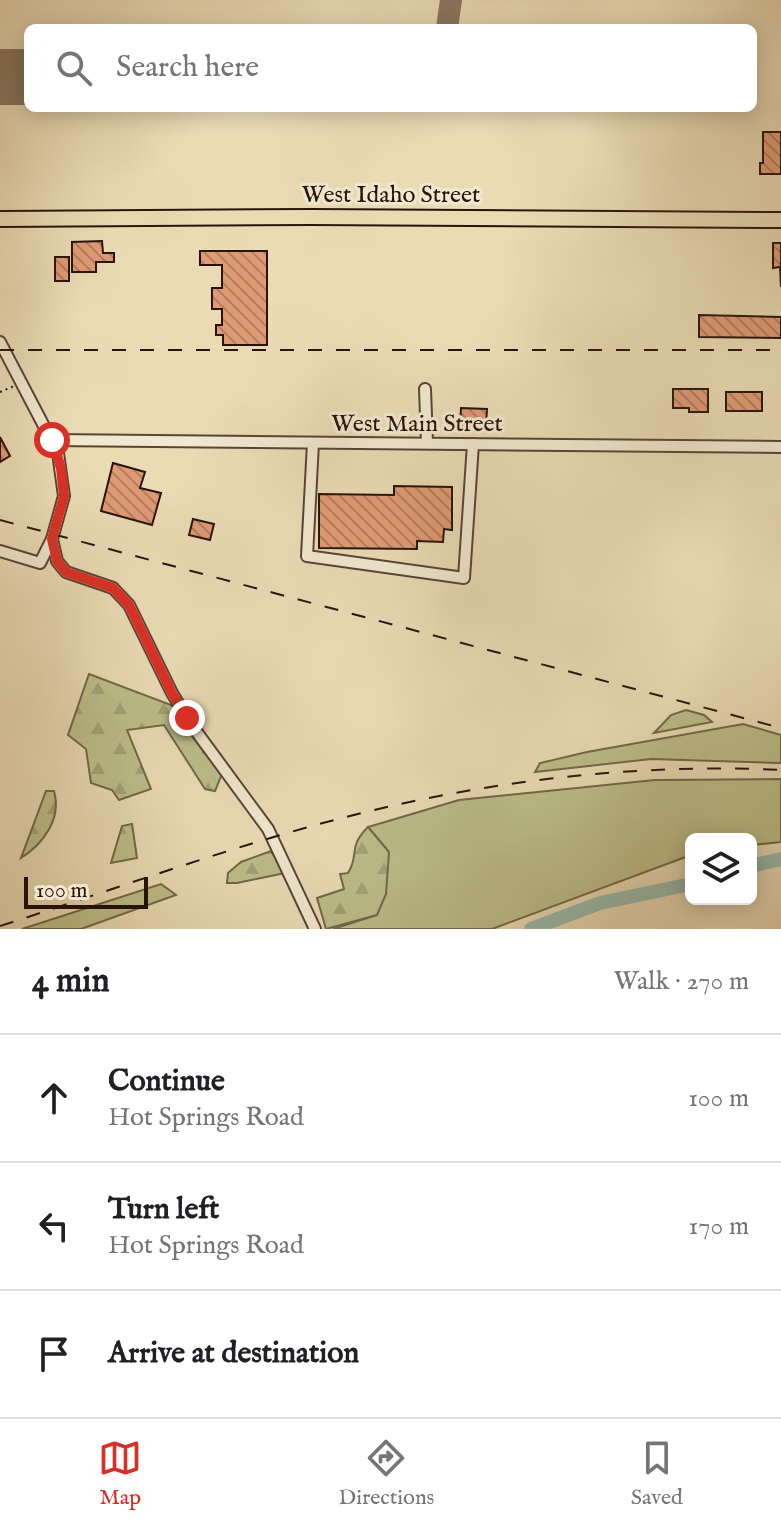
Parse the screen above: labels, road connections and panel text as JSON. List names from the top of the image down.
{
  "streets": {
    "main road": ["West Idaho Street"],
    "street": ["West Main Street"]
  },
  "scale_bar": "100 m",
  "page": {
    "search": "Search here",
    "scale": "100 m",
    "heading": ["4 min", "Walk · 270 m"],
    "list": [
      ["Continue", "Hot Springs Road", "100 m"],
      ["Turn left", "Hot Springs Road", "170 m"],
      "Arrive at destination"
    ],
    "nav": ["Map", "Directions", "Saved"]
  }
}
